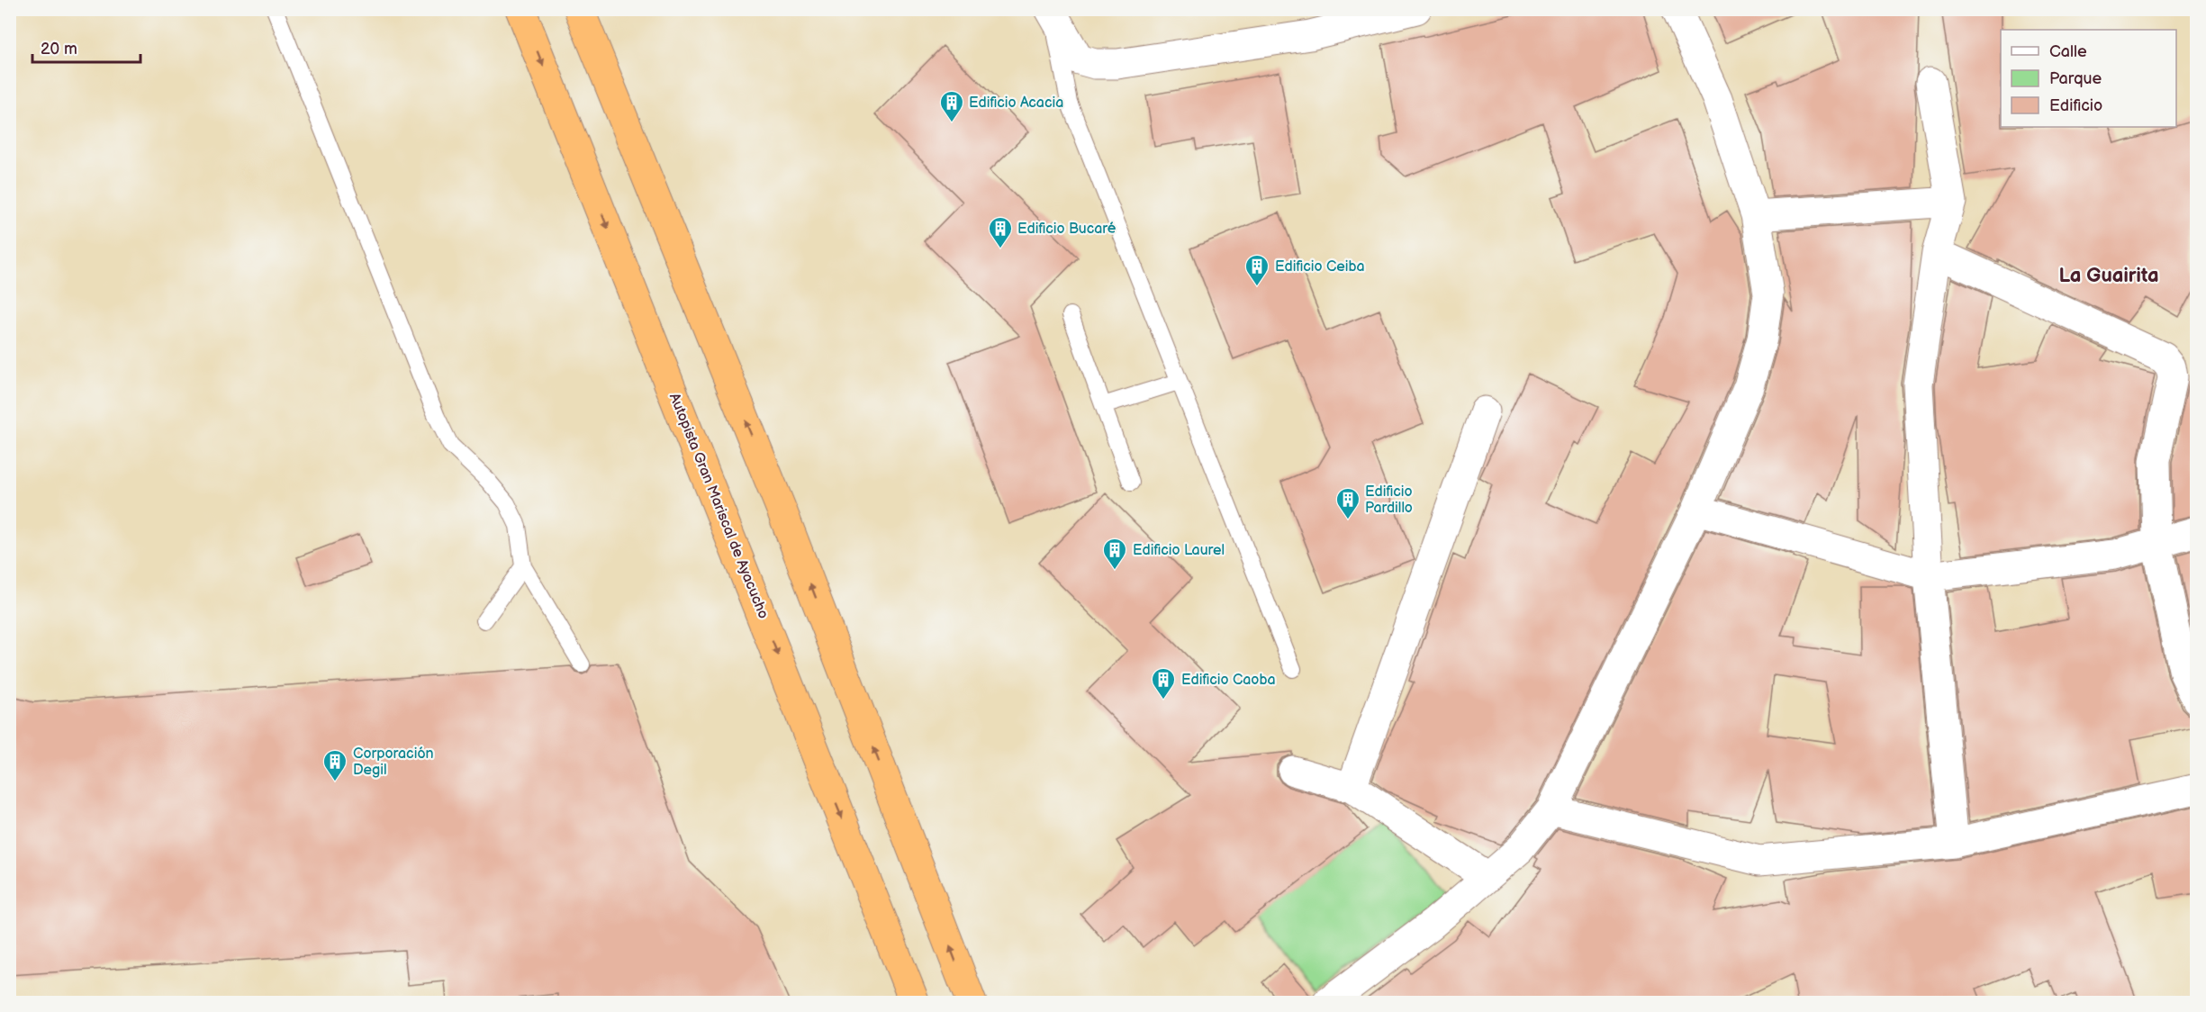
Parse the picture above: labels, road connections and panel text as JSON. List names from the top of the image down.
{
  "streets": {
    "highway": ["Autopista Gran Mariscal de Ayacucho"]
  },
  "districts": ["La Guairita"],
  "places": {
    "building": [
      "Edificio Acacia",
      "Edificio Bucaré",
      "Edificio Ceiba",
      "Edificio Pardillo",
      "Edificio Laurel",
      "Edificio Caoba",
      "Corporación Degil"
    ]
  },
  "legend": ["Calle", "Parque", "Edificio"],
  "scale_bar": "20 m"
}
